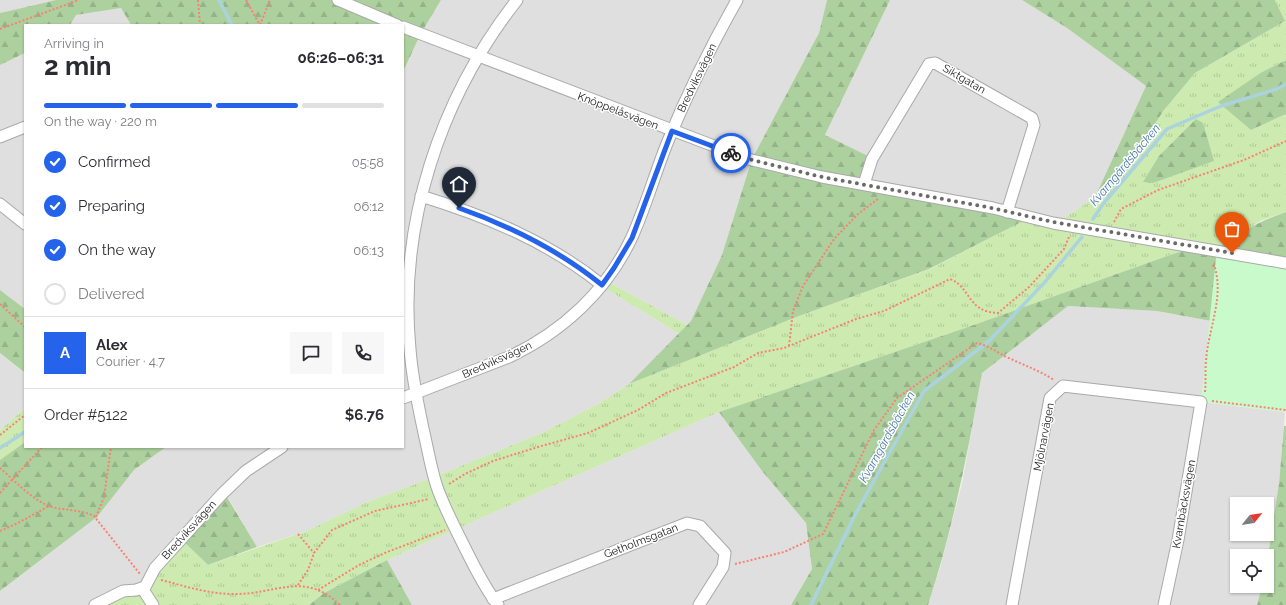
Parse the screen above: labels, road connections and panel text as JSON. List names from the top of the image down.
{
  "streets": {
    "street": [
      "Bredviksvägen",
      "Siktgatan",
      "Knöppelåsvägen",
      "Mjölnarvägen",
      "Kvarnbäcksvägen",
      "Getholmsgatan"
    ]
  },
  "crossings": [
    ["Bredviksvägen", "Knöppelåsvägen"],
    ["Bredviksvägen", "Getholmsgatan"],
    ["Siktgatan", "Knöppelåsvägen"]
  ],
  "water": ["Kvarngårdsbäcken"],
  "north": "top right",
  "page": {
    "heading": ["2 min", "Arriving in", "06:26–06:31"],
    "panel": [
      "Alex",
      "Courier · 4.7",
      "Order #5122",
      "$6.76"
    ],
    "bar": "On the way · 220 m",
    "list": [
      ["Confirmed", "05:58"],
      ["Preparing", "06:12"],
      ["On the way", "06:13"],
      "Delivered"
    ],
    "round": "A"
  }
}
